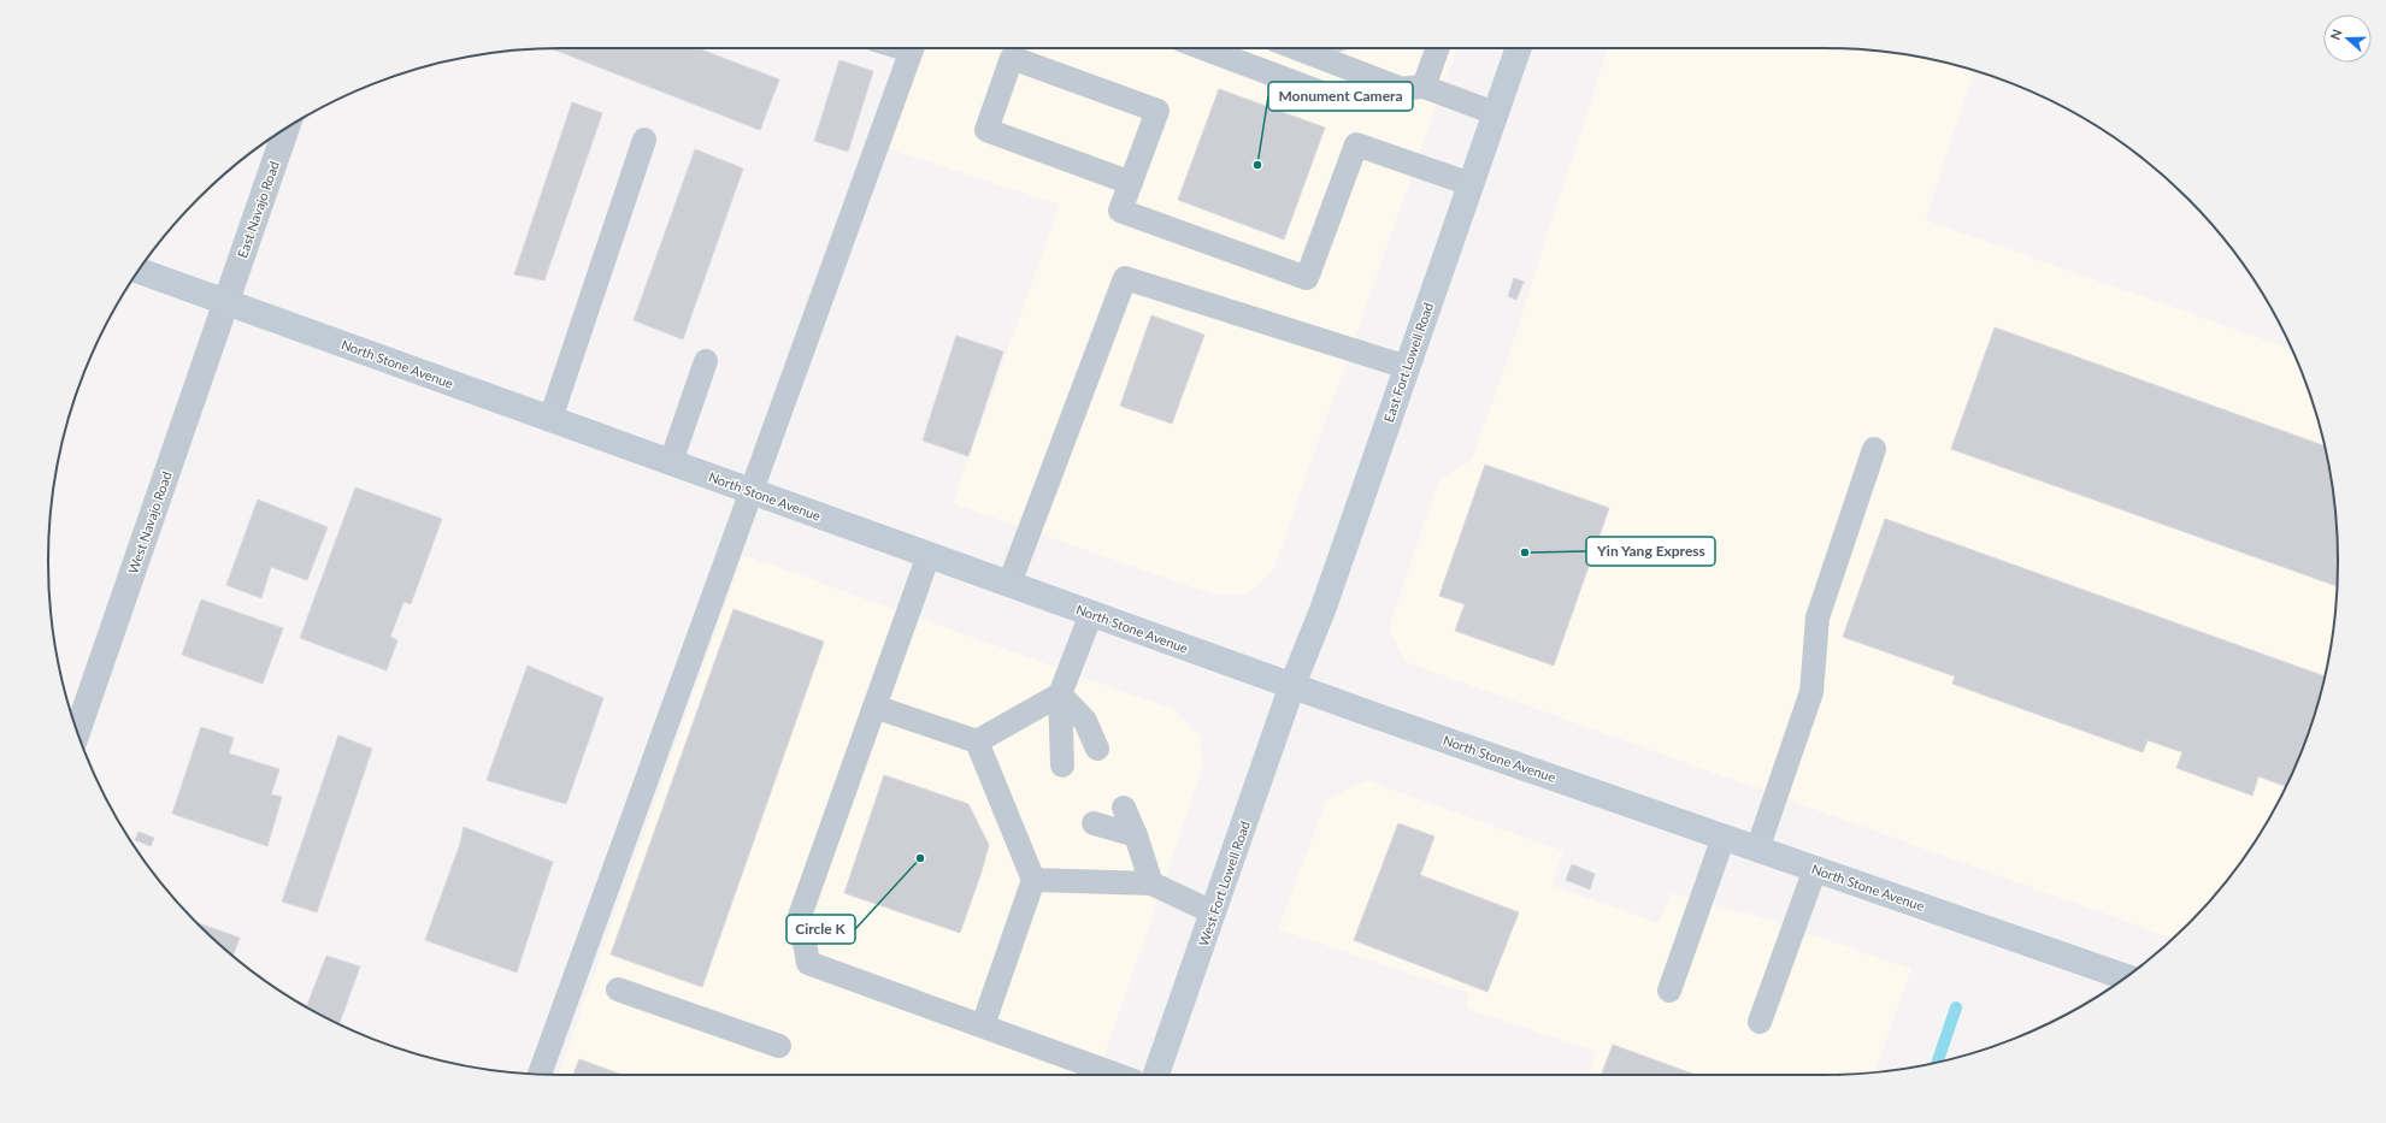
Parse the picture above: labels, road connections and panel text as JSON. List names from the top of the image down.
{
  "streets": {
    "main road": ["East Fort Lowell Road", "North Stone Avenue", "West Fort Lowell Road"],
    "street": ["East Navajo Road", "West Navajo Road"]
  },
  "crossings": [
    ["East Navajo Road", "North Stone Avenue"],
    ["East Navajo Road", "West Navajo Road"],
    ["East Fort Lowell Road", "North Stone Avenue"],
    ["East Fort Lowell Road", "West Fort Lowell Road"],
    ["North Stone Avenue", "West Navajo Road"],
    ["North Stone Avenue", "West Fort Lowell Road"]
  ],
  "places": ["Monument Camera", "Yin Yang Express", "Circle K"],
  "north": "left"
}
